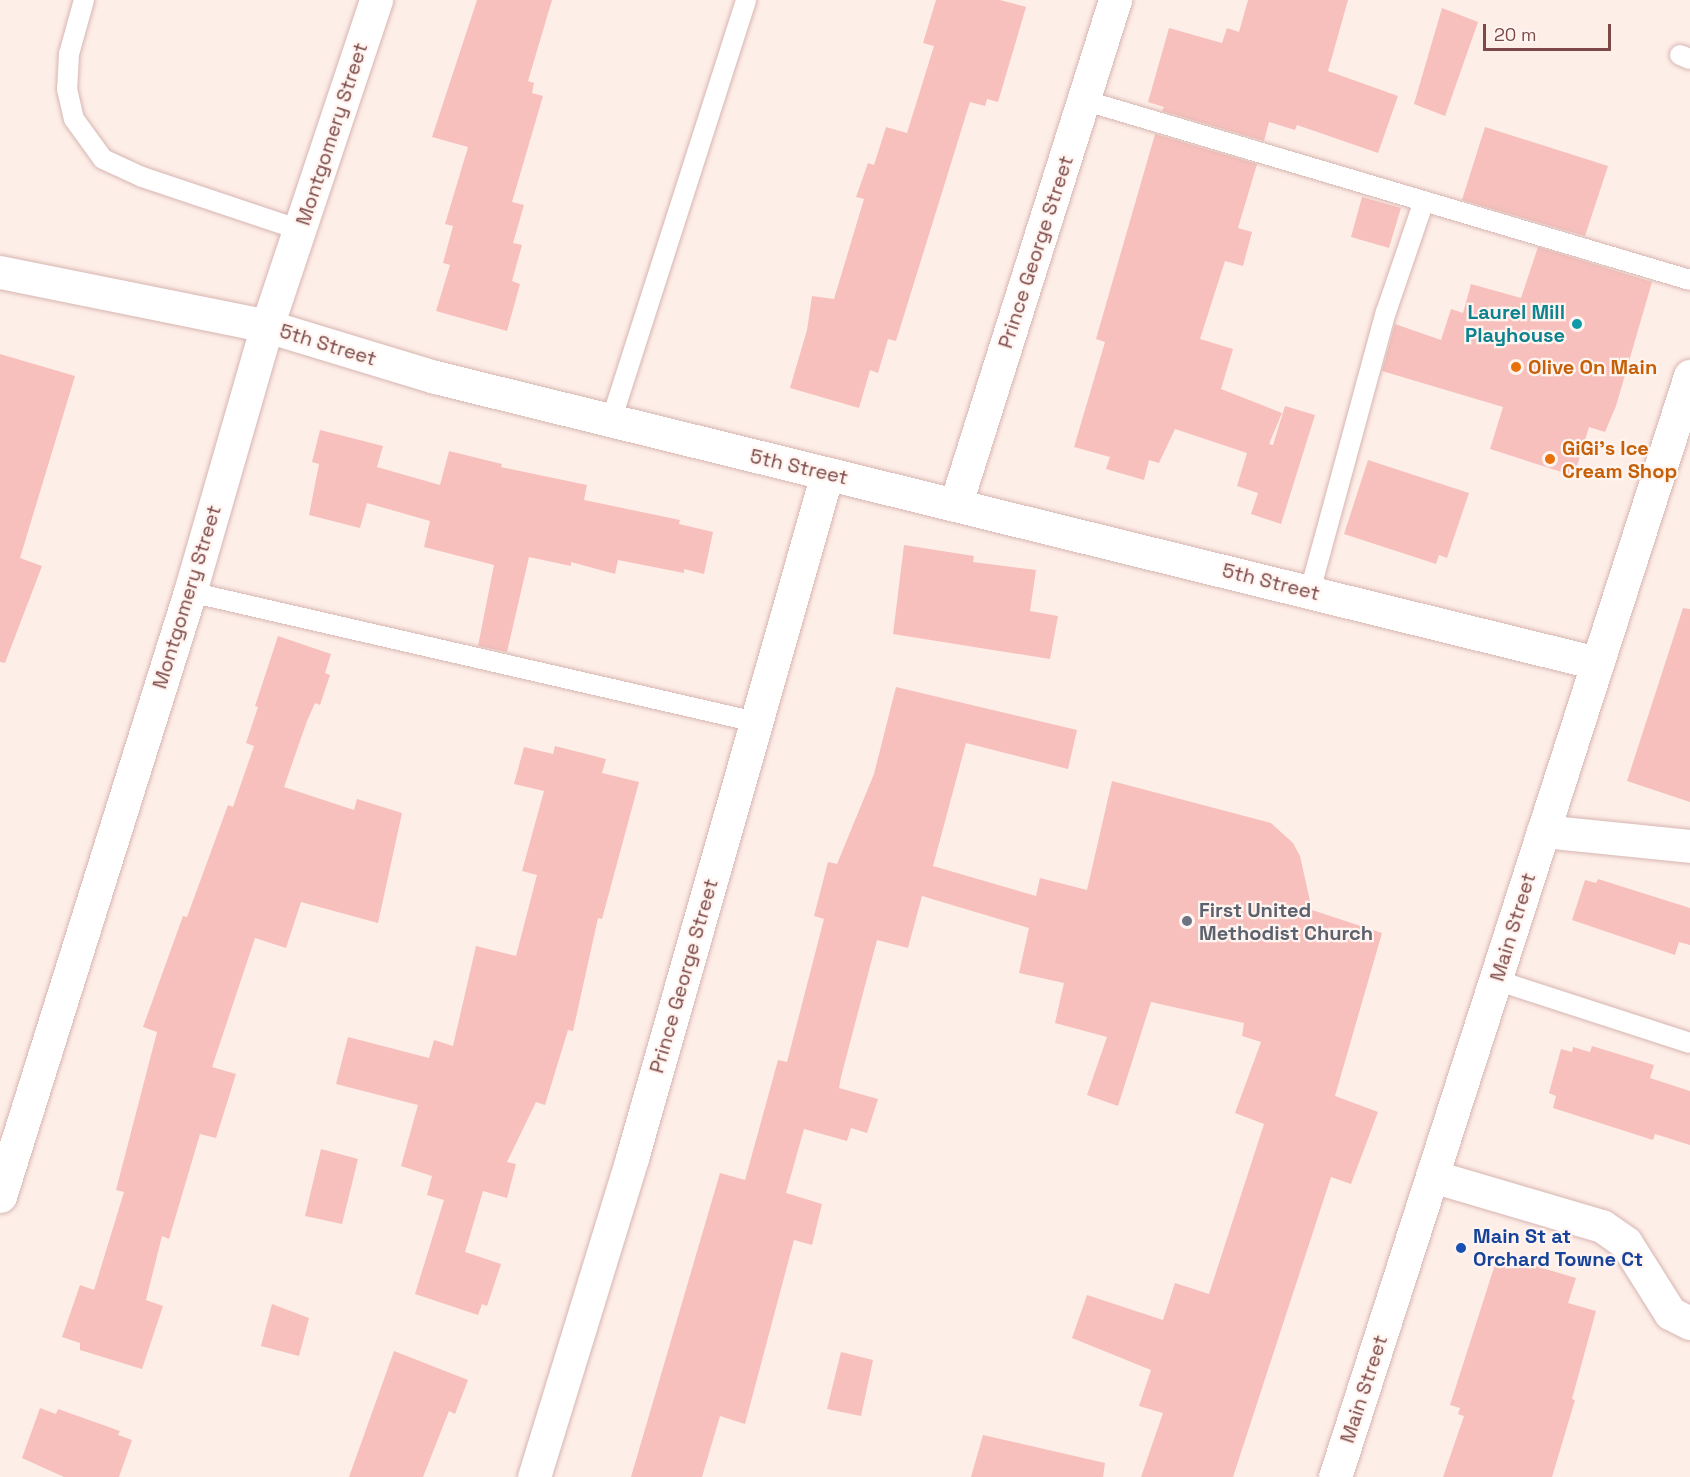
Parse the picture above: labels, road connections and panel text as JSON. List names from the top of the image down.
{
  "streets": {
    "street": [
      "Montgomery Street",
      "Prince George Street",
      "5th Street",
      "Main Street"
    ]
  },
  "crossings": [
    ["Montgomery Street", "5th Street"],
    ["Prince George Street", "5th Street"],
    ["5th Street", "Main Street"]
  ],
  "places": [
    "Laurel Mill Playhouse",
    "Olive On Main",
    "GiGi's Ice Cream Shop",
    "First United Methodist Church",
    "Main St at Orchard Towne Ct"
  ],
  "scale_bar": "20 m"
}
